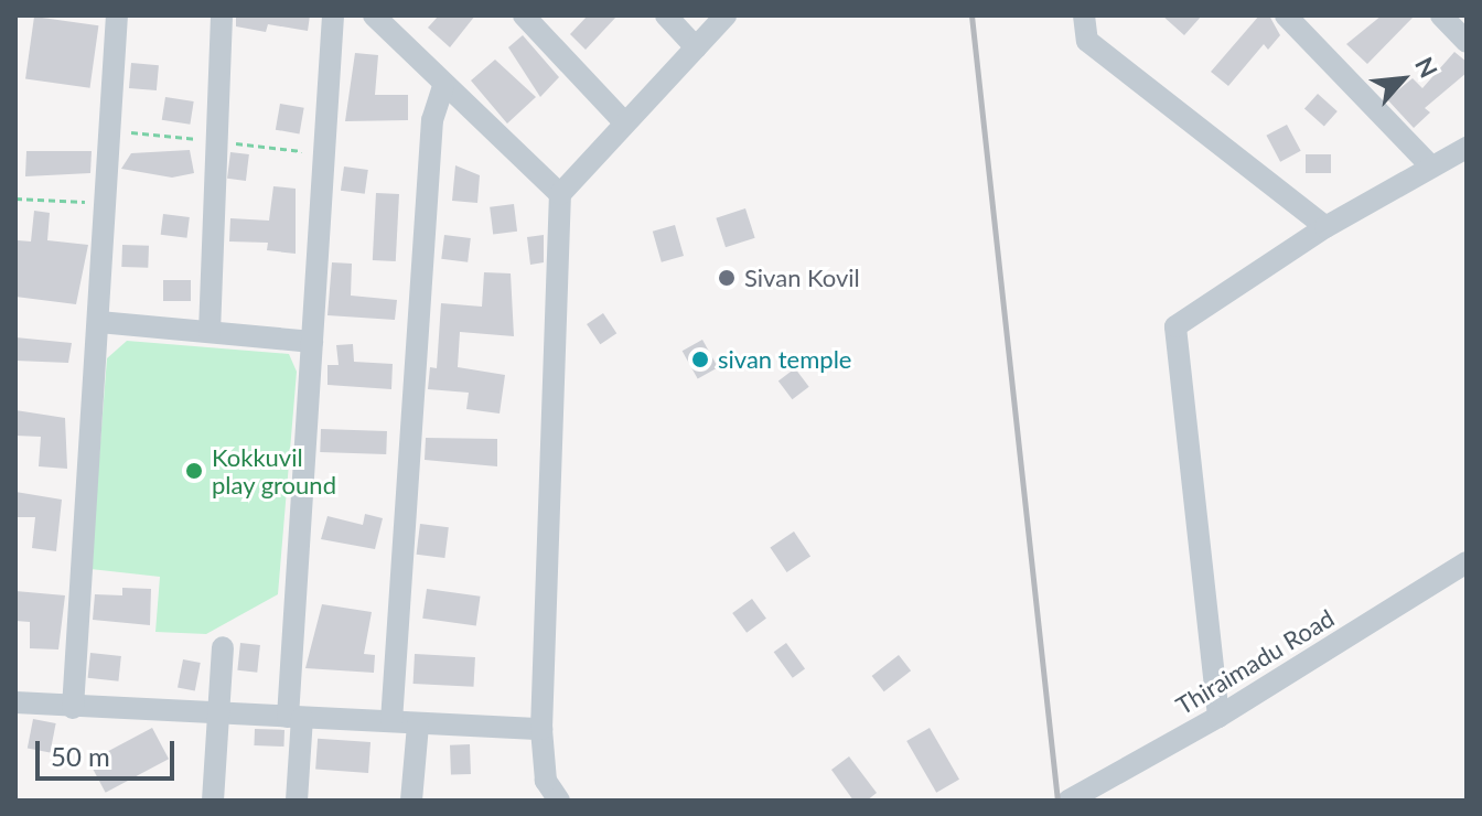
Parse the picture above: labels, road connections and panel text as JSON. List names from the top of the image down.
{
  "streets": {
    "street": ["Thiraimadu Road"]
  },
  "places": ["Sivan Kovil", "sivan temple", "Kokkuvil play ground"],
  "scale_bar": "50 m",
  "north": "top right"
}
